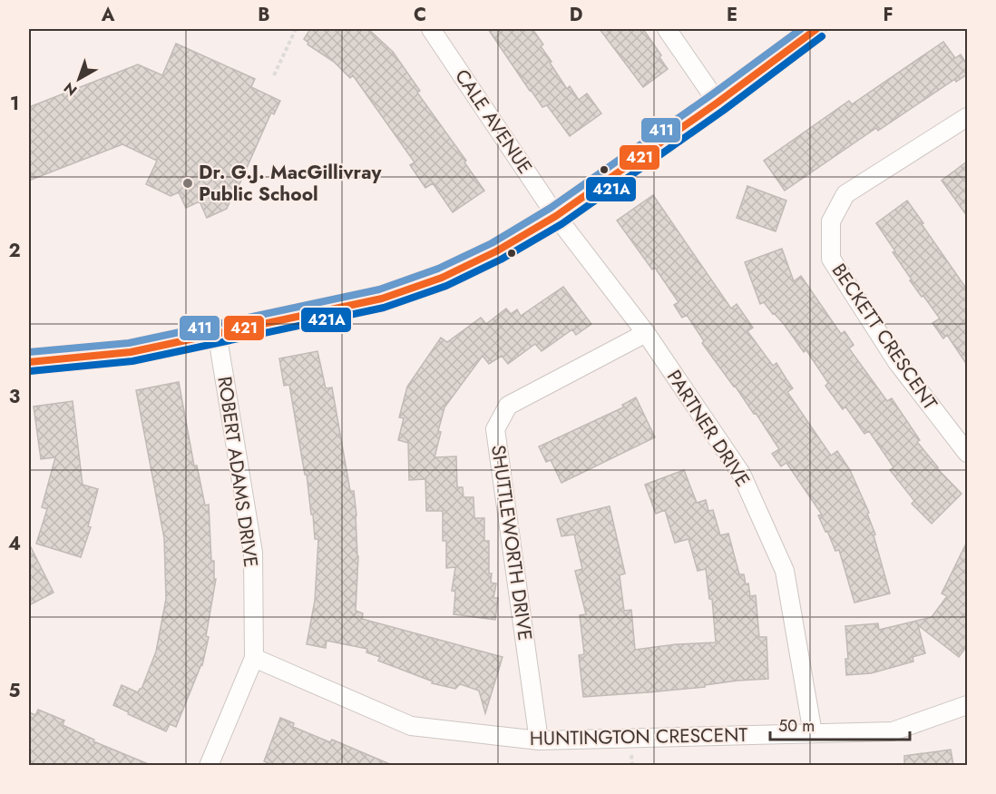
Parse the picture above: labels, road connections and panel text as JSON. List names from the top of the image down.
{
  "streets": {
    "street": [
      "CALE AVENUE",
      "BECKETT CRESCENT",
      "PARTNER DRIVE",
      "ROBERT ADAMS DRIVE",
      "SHUTTLEWORTH DRIVE",
      "HUNTINGTON CRESCENT"
    ]
  },
  "crossings": [
    ["CALE AVENUE", "PARTNER DRIVE"],
    ["PARTNER DRIVE", "SHUTTLEWORTH DRIVE"],
    ["PARTNER DRIVE", "HUNTINGTON CRESCENT"],
    ["ROBERT ADAMS DRIVE", "HUNTINGTON CRESCENT"],
    ["SHUTTLEWORTH DRIVE", "HUNTINGTON CRESCENT"]
  ],
  "places": ["Dr. G.J. MacGillivray Public School"],
  "lines": ["transit line 421", "transit line 411", "transit line 421A"],
  "scale_bar": "50 m",
  "north": "bottom left",
  "grid": {
    "columns": [
      "A",
      "B",
      "C",
      "D",
      "E",
      "F"
    ],
    "rows": [
      "1",
      "2",
      "3",
      "4",
      "5"
    ]
  }
}
